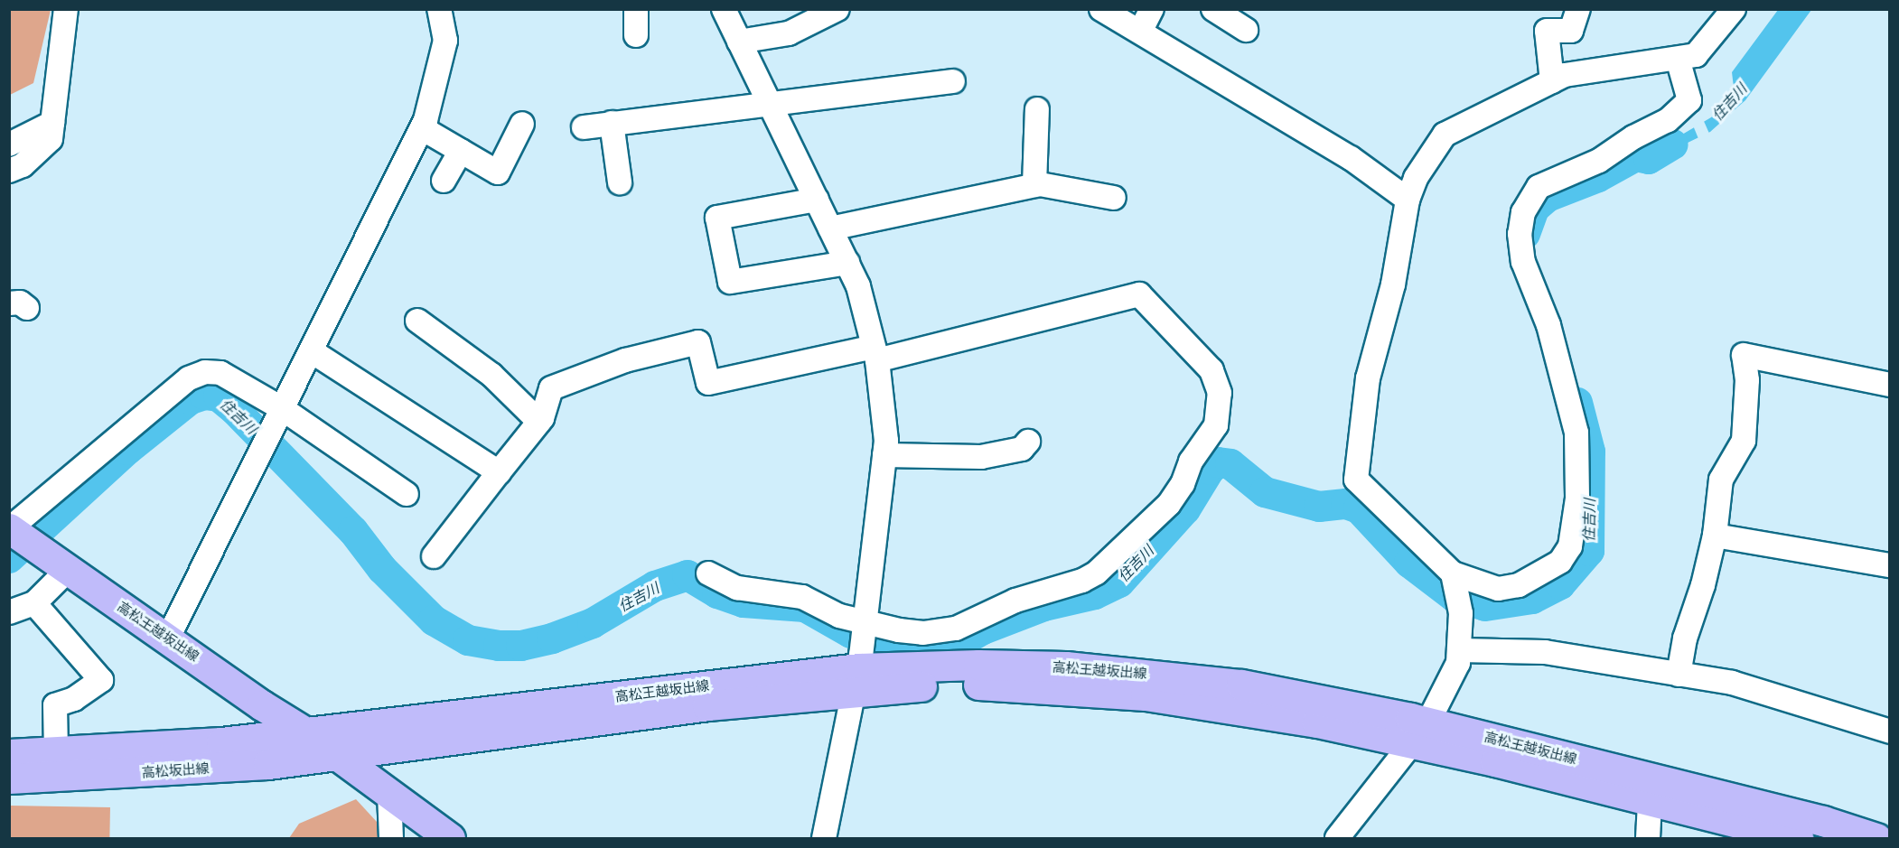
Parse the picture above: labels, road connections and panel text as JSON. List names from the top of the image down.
{
  "streets": {
    "main road": ["高松王越坂出線", "高松坂出線"]
  },
  "crossings": [
    ["高松王越坂出線", "高松坂出線"]
  ],
  "water": ["住吉川"]
}
